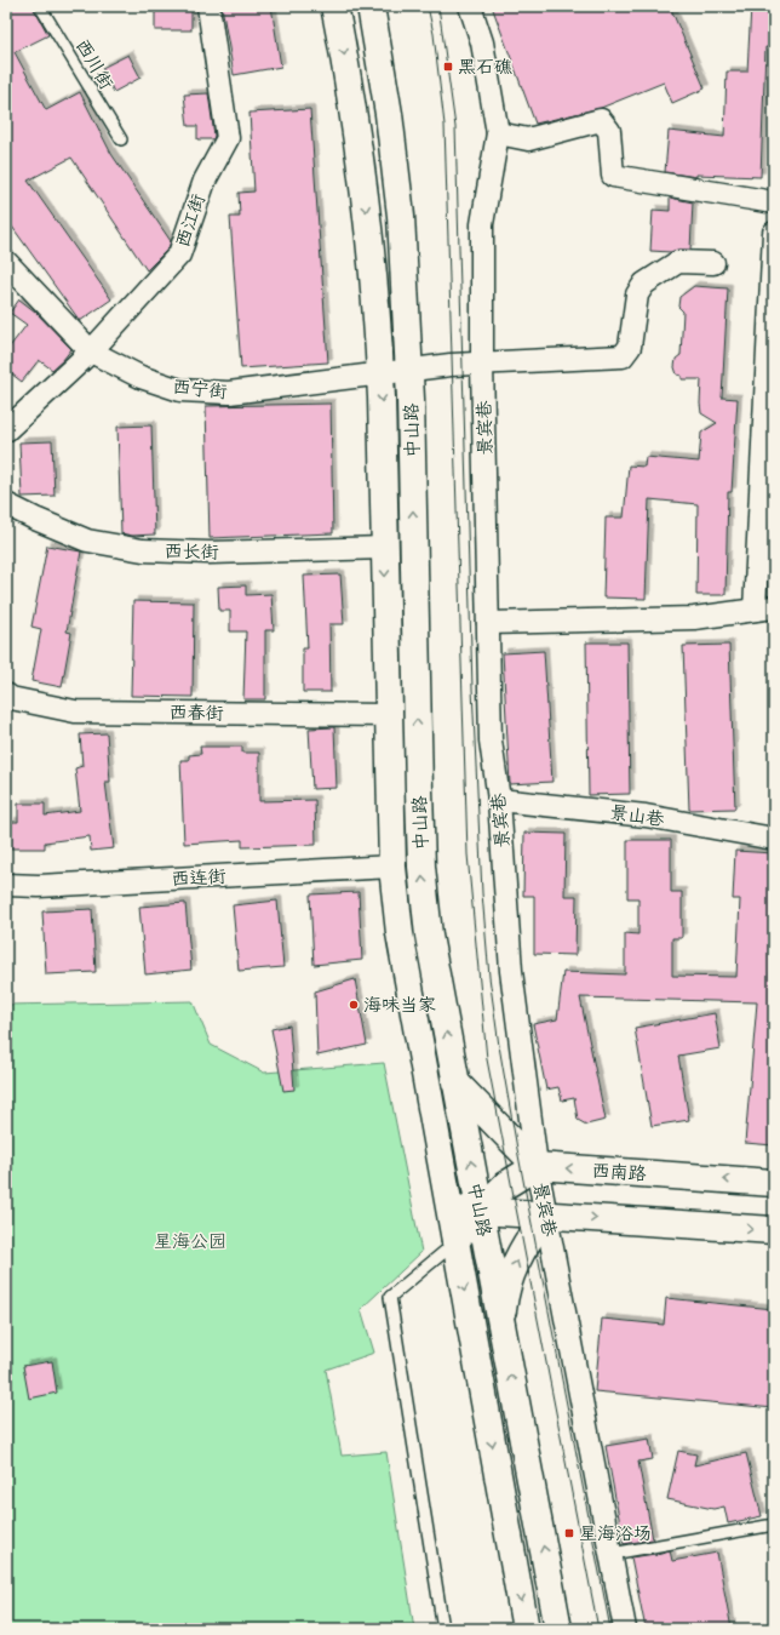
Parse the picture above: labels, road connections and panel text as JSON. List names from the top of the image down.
{
  "streets": {
    "main road": ["中山路", "西南路"],
    "street": [
      "西江街",
      "西宁街",
      "景宾巷",
      "西长街",
      "西春街",
      "景山巷",
      "西连街"
    ],
    "lane": ["西川街"]
  },
  "crossings": [
    ["西江街", "西宁街"],
    ["西宁街", "景宾巷"],
    ["西宁街", "中山路"],
    ["景宾巷", "景山巷"],
    ["景宾巷", "西南路"],
    ["中山路", "西长街"],
    ["中山路", "西春街"],
    ["中山路", "西连街"]
  ],
  "parks": ["星海公园"],
  "places": {
    "transit": ["黑石礁", "星海浴场"],
    "other": ["海味当家"]
  }
}
